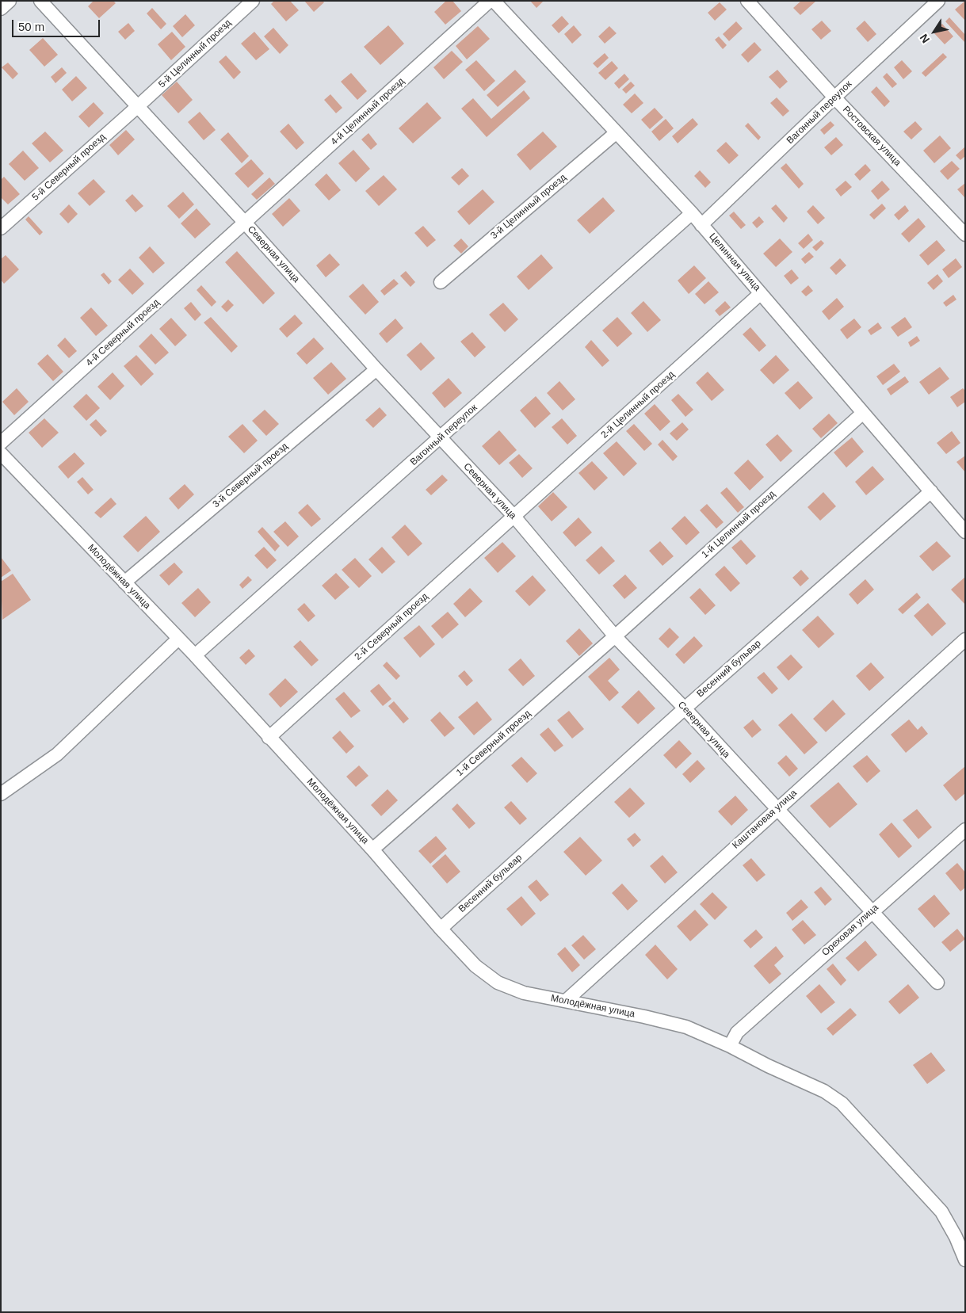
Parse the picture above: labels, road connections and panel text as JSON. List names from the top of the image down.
{
  "streets": {
    "street": [
      "5-й Целинный проезд",
      "4-й Целинный проезд",
      "Вагонный переулок",
      "Ростовская улица",
      "5-й Северный проезд",
      "3-й Целинный проезд",
      "Северная улица",
      "Целинная улица",
      "4-й Северный проезд",
      "2-й Целинный проезд",
      "3-й Северный проезд",
      "1-й Целинный проезд",
      "Молодёжная улица",
      "2-й Северный проезд",
      "Весенний бульвар",
      "1-й Северный проезд",
      "Каштановая улица",
      "Ореховая улица"
    ]
  },
  "crossings": [
    ["5-й Целинный проезд", "5-й Северный проезд"],
    ["5-й Целинный проезд", "Северная улица"],
    ["4-й Целинный проезд", "Северная улица"],
    ["4-й Целинный проезд", "4-й Северный проезд"],
    ["Вагонный переулок", "Ростовская улица"],
    ["Вагонный переулок", "Северная улица"],
    ["Вагонный переулок", "Целинная улица"],
    ["Вагонный переулок", "Молодёжная улица"],
    ["5-й Северный проезд", "Северная улица"],
    ["3-й Целинный проезд", "Целинная улица"],
    ["Северная улица", "4-й Северный проезд"],
    ["Северная улица", "2-й Целинный проезд"],
    ["Северная улица", "3-й Северный проезд"],
    ["Северная улица", "1-й Целинный проезд"],
    ["Северная улица", "2-й Северный проезд"],
    ["Северная улица", "Весенний бульвар"],
    ["Северная улица", "1-й Северный проезд"],
    ["Северная улица", "Каштановая улица"],
    ["Северная улица", "Ореховая улица"],
    ["Целинная улица", "2-й Целинный проезд"],
    ["Целинная улица", "1-й Целинный проезд"],
    ["Целинная улица", "Весенний бульвар"],
    ["2-й Целинный проезд", "2-й Северный проезд"],
    ["3-й Северный проезд", "Молодёжная улица"],
    ["1-й Целинный проезд", "1-й Северный проезд"],
    ["Молодёжная улица", "2-й Северный проезд"],
    ["Молодёжная улица", "Весенний бульвар"],
    ["Молодёжная улица", "1-й Северный проезд"],
    ["Молодёжная улица", "Каштановая улица"],
    ["Молодёжная улица", "Ореховая улица"]
  ],
  "scale_bar": "50 m",
  "north": "bottom left"
}
